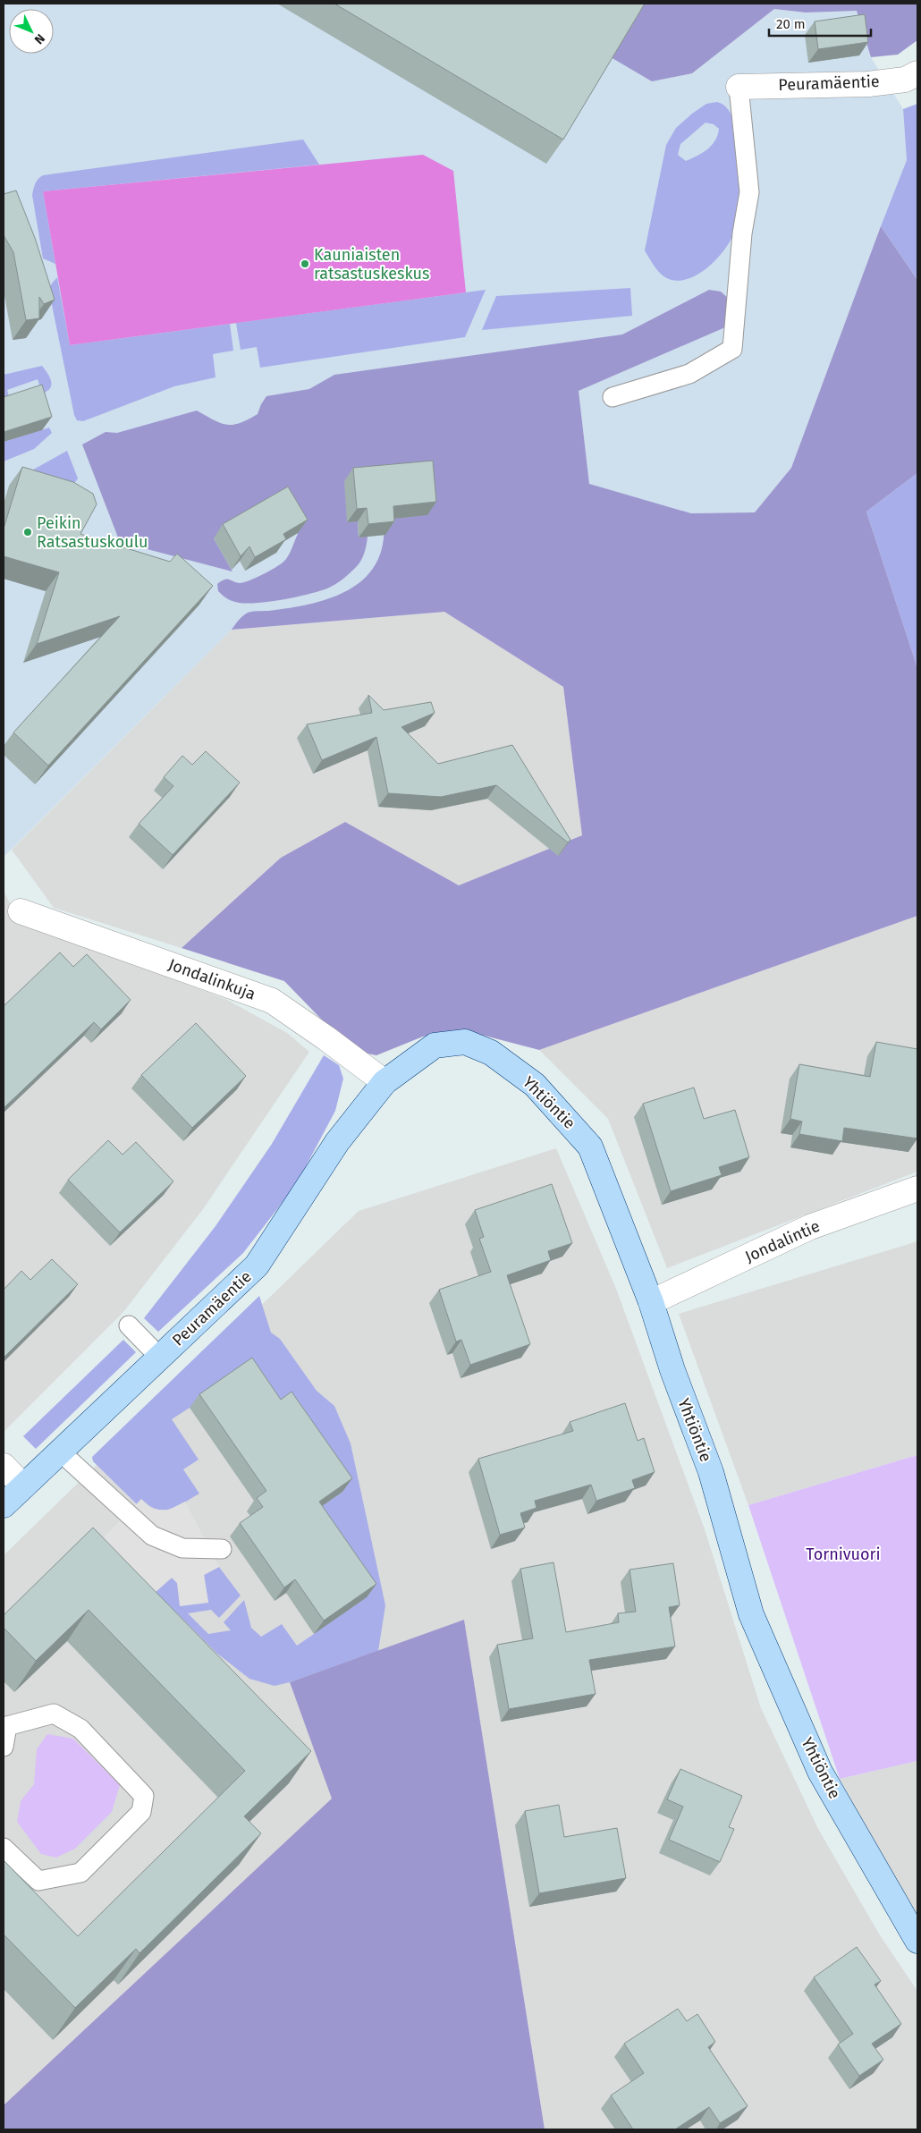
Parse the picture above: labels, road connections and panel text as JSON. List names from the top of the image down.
{
  "streets": {
    "street": [
      "Peuramäentie",
      "Jondalinkuja",
      "Yhtiöntie",
      "Jondalintie"
    ]
  },
  "crossings": [
    ["Peuramäentie", "Jondalinkuja"],
    ["Peuramäentie", "Yhtiöntie"],
    ["Jondalinkuja", "Yhtiöntie"],
    ["Yhtiöntie", "Jondalintie"]
  ],
  "parks": ["Tornivuori"],
  "places": ["Kauniaisten ratsastuskeskus", "Peikin Ratsastuskoulu"],
  "scale_bar": "20 m",
  "north": "bottom right"
}
